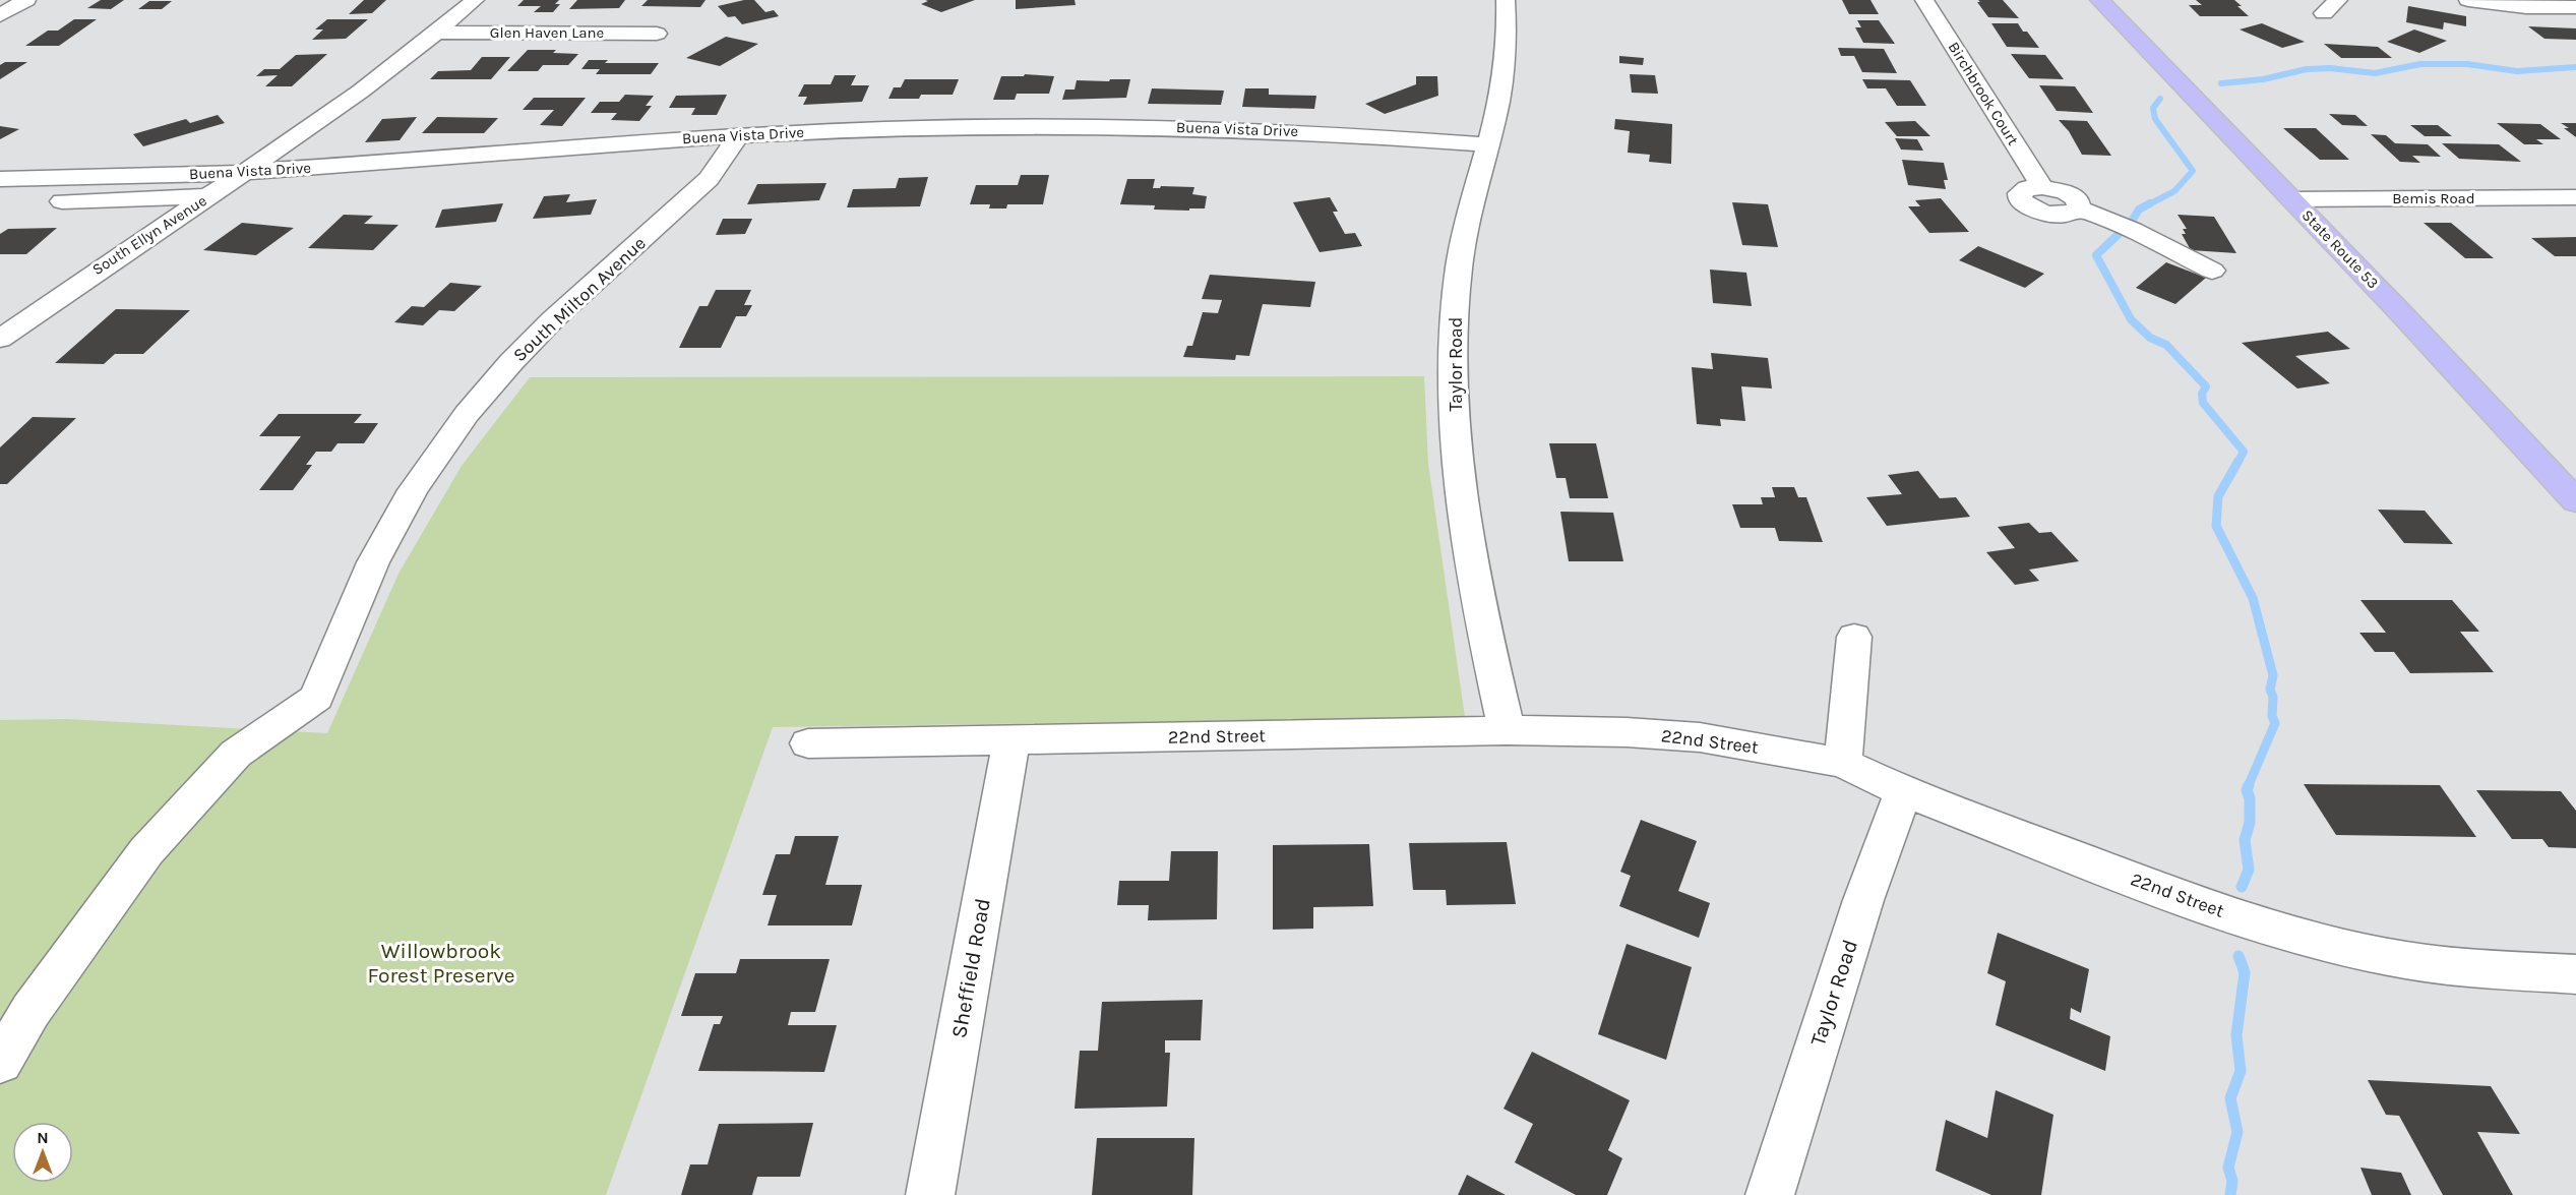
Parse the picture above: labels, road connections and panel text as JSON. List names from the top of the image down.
{
  "streets": {
    "main road": ["State Route 53"],
    "street": [
      "Glen Haven Lane",
      "Birchbrook Court",
      "Buena Vista Drive",
      "Bemis Road",
      "South Ellyn Avenue",
      "South Milton Avenue",
      "Taylor Road",
      "22nd Street",
      "Sheffield Road"
    ]
  },
  "crossings": [
    ["Glen Haven Lane", "South Ellyn Avenue"],
    ["Buena Vista Drive", "South Ellyn Avenue"],
    ["Buena Vista Drive", "South Milton Avenue"],
    ["Buena Vista Drive", "Taylor Road"],
    ["Bemis Road", "State Route 53"],
    ["Taylor Road", "22nd Street"],
    ["22nd Street", "Sheffield Road"]
  ],
  "parks": ["Willowbrook Forest Preserve"],
  "north": "top"
}
